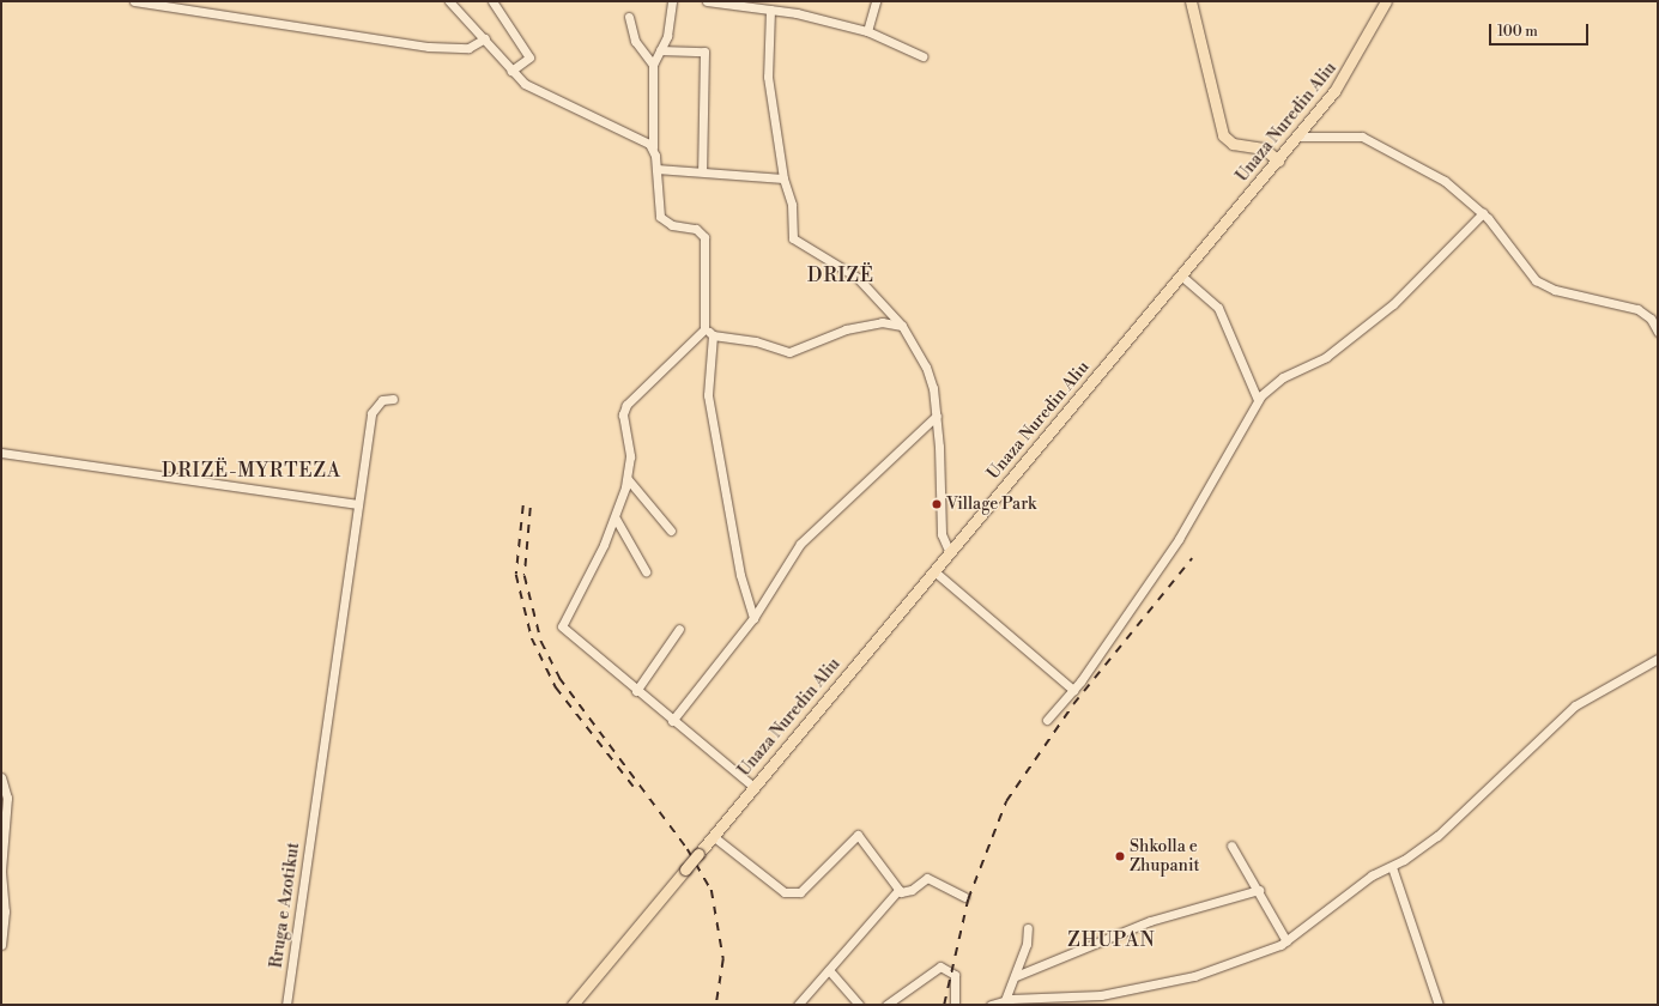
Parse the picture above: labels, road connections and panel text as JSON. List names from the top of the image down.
{
  "streets": {
    "main road": ["Unaza Nuredin Aliu"],
    "street": ["Rruga e Azotikut"]
  },
  "districts": ["DRIZË", "DRIZË-MYRTEZA", "ZHUPAN"],
  "places": ["Village Park", "Shkolla e Zhupanit"],
  "scale_bar": "100 m"
}
